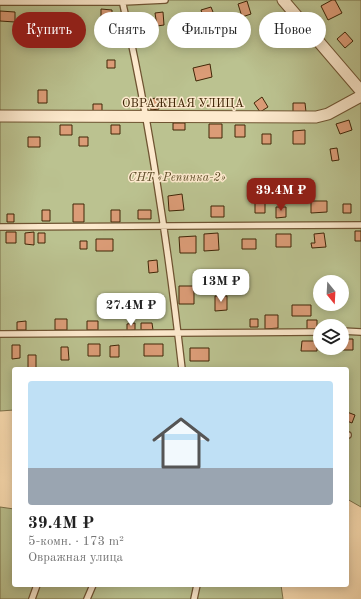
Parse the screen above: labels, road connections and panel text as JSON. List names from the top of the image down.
{
  "streets": {
    "street": ["ОВРАЖНАЯ УЛИЦА"]
  },
  "parks": ["СНТ «Репинка-2»"],
  "north": "bottom",
  "page": {
    "chip": [
      "Купить",
      "Снять",
      "Фильтры",
      "Новое"
    ],
    "price": ["39.4M ₽", "13M ₽", "27.4M ₽"],
    "list": [
      {
        "name": "39.4M ₽",
        "note": "5-комн. · 173 m² · Овражная улица"
      }
    ]
  }
}
